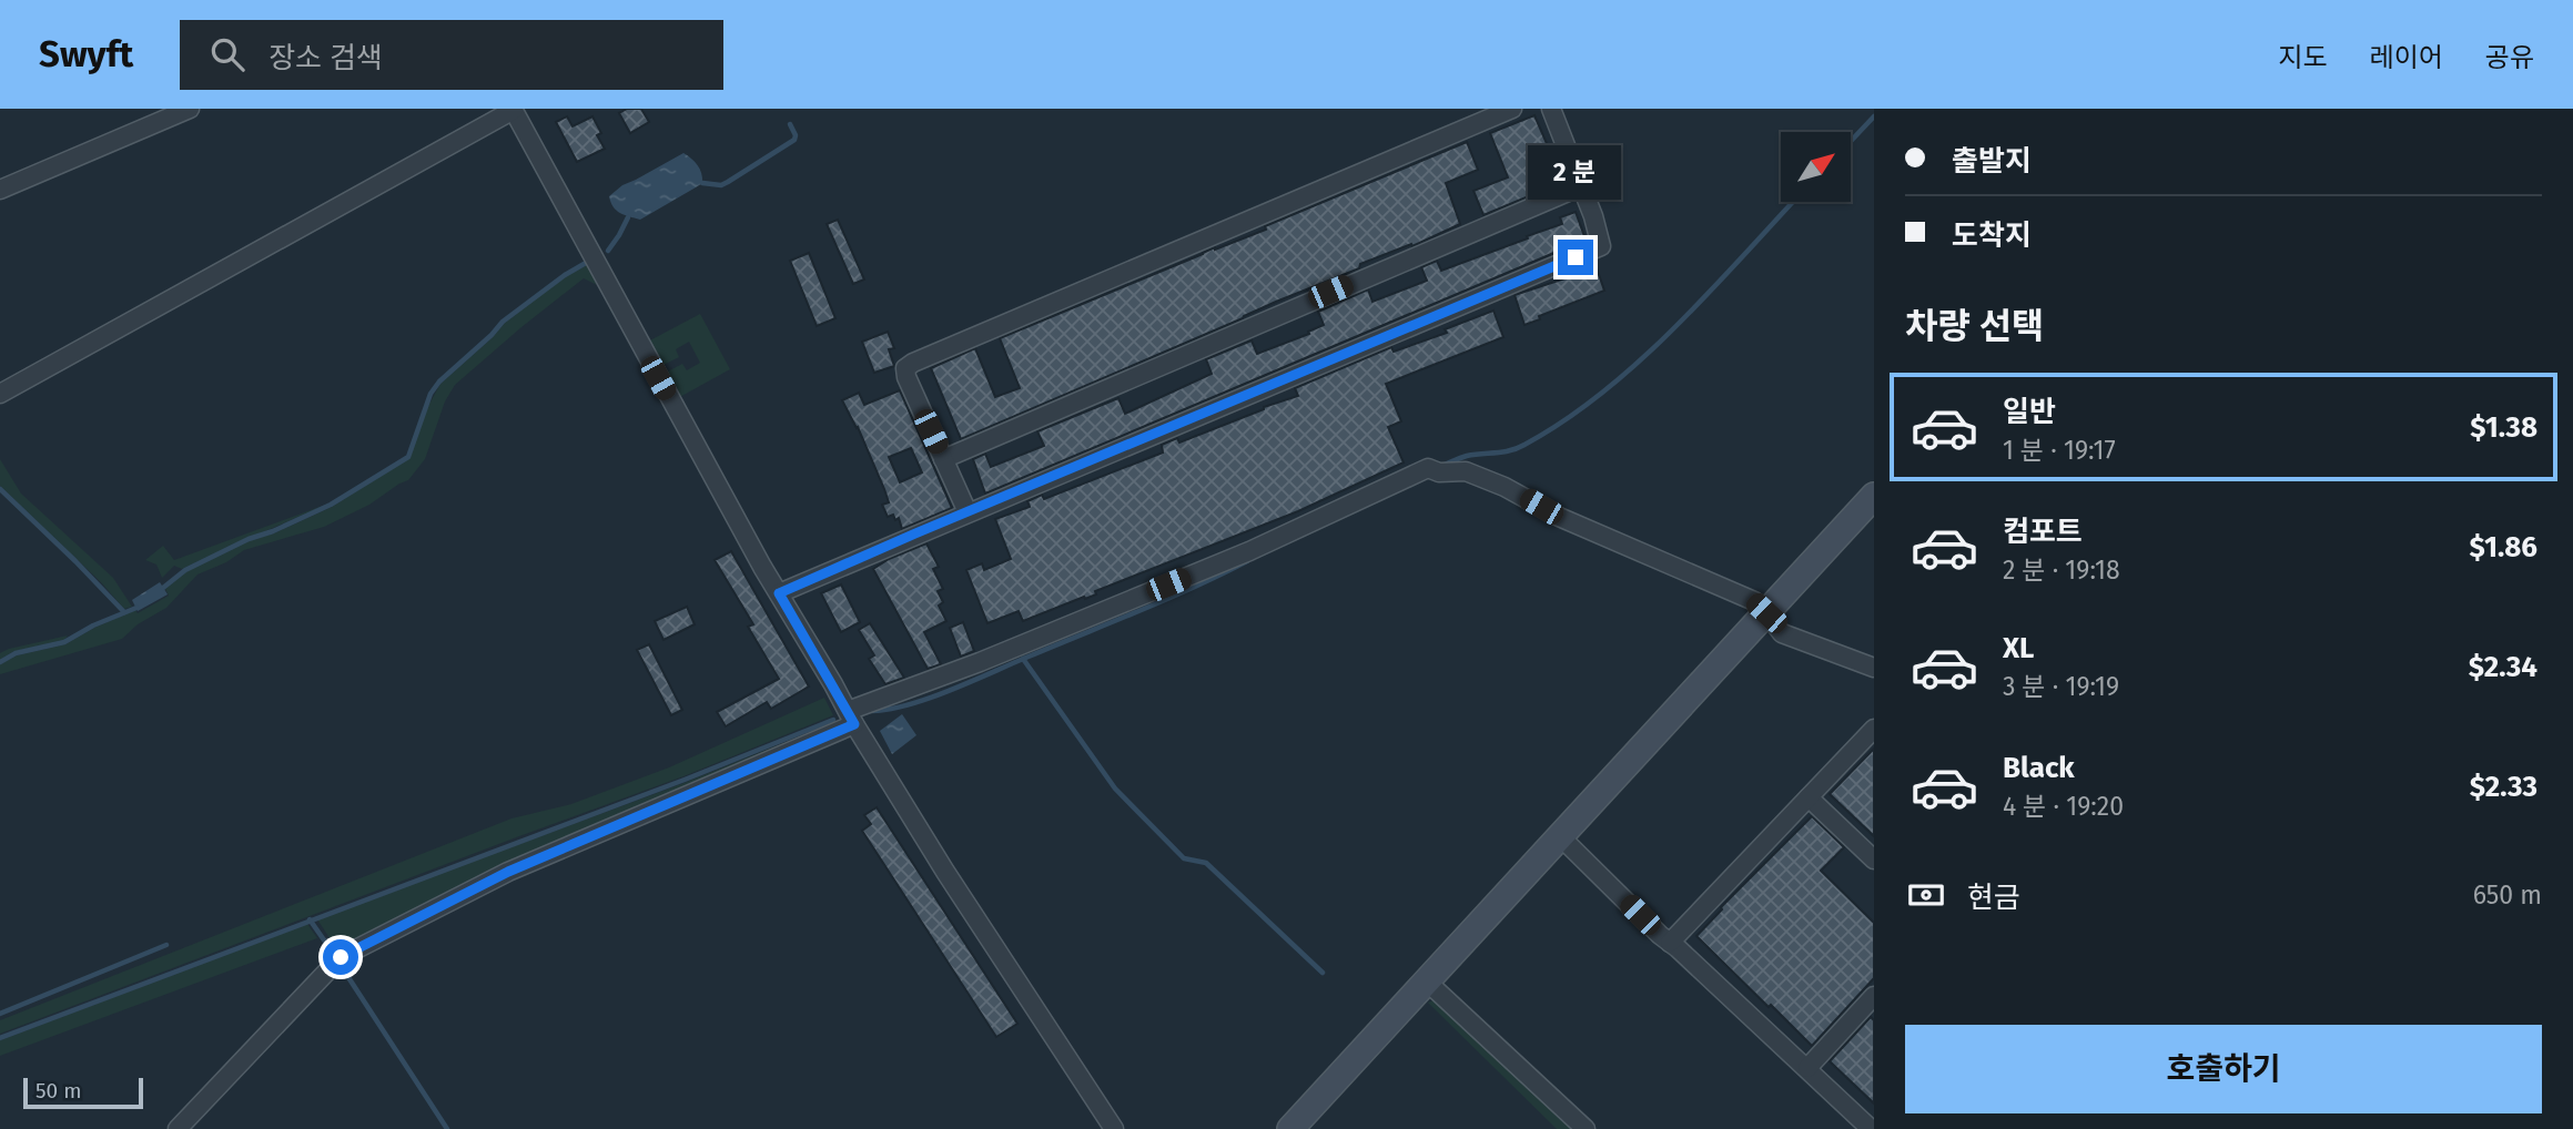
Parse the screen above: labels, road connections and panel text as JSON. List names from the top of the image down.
{
  "scale_bar": "50 m",
  "north": "top right",
  "page": {
    "header": "Swyft",
    "search": "장소 검색",
    "nav": ["지도", "레이어", "공유"],
    "banner": ["출발지", "도착지"],
    "bubble": "2 분",
    "heading": "차량 선택",
    "list": [
      {
        "name": "일반",
        "note": "1 분 · 19:17",
        "value": "$1.38"
      },
      {
        "name": "컴포트",
        "note": "2 분 · 19:18",
        "value": "$1.86"
      },
      {
        "name": "XL",
        "note": "3 분 · 19:19",
        "value": "$2.34"
      },
      {
        "name": "Black",
        "note": "4 분 · 19:20",
        "value": "$2.33"
      }
    ],
    "pay": ["현금", "650 m"],
    "buttons": "호출하기",
    "scale": "50 m"
  }
}
